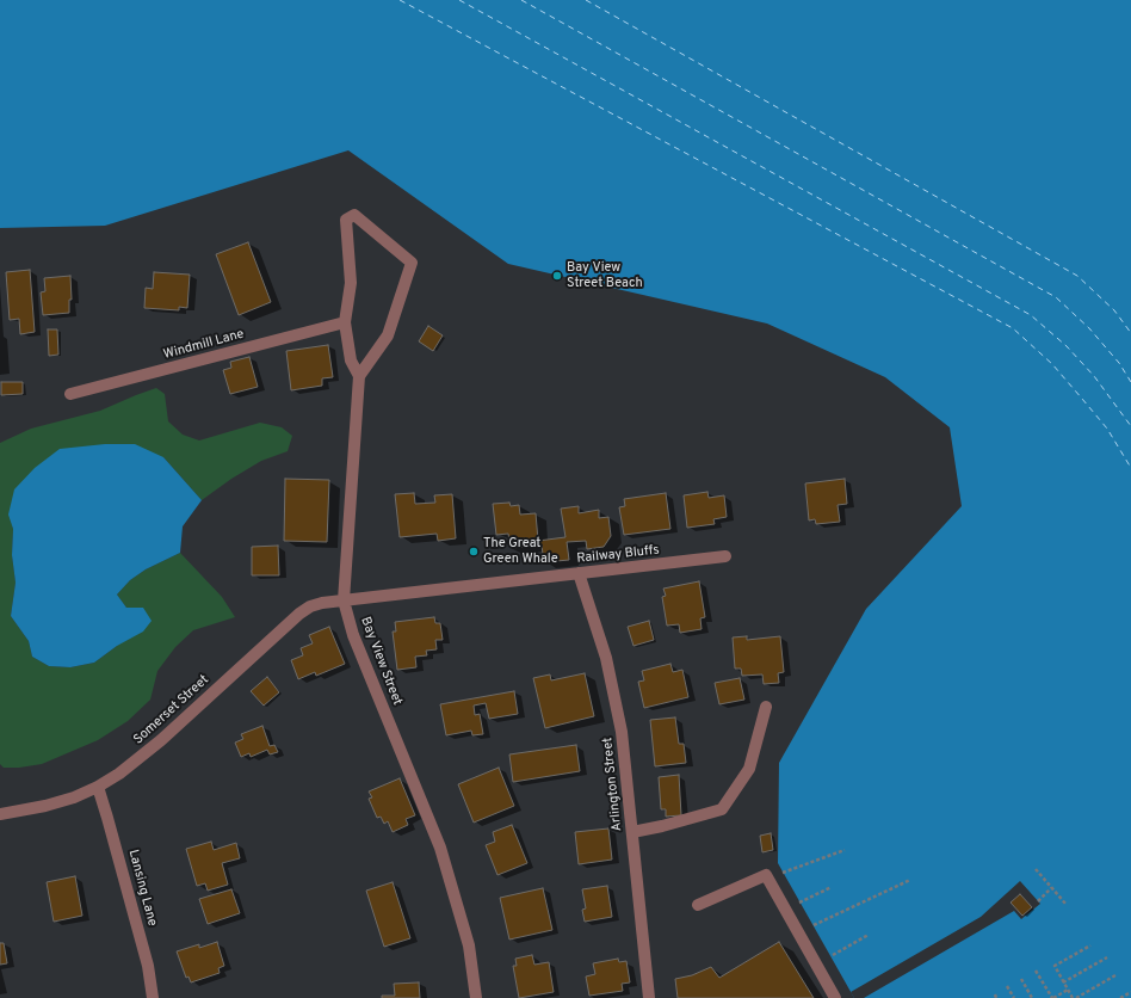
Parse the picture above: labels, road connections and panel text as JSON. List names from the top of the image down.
{
  "streets": {
    "street": [
      "Windmill Lane",
      "Railway Bluffs",
      "Bay View Street",
      "Somerset Street",
      "Arlington Street",
      "Lansing Lane"
    ]
  },
  "crossings": [
    ["Windmill Lane", "Bay View Street"],
    ["Railway Bluffs", "Bay View Street"],
    ["Railway Bluffs", "Somerset Street"],
    ["Railway Bluffs", "Arlington Street"],
    ["Bay View Street", "Somerset Street"],
    ["Somerset Street", "Lansing Lane"]
  ],
  "places": ["Bay View Street Beach", "The Great Green Whale"]
}
